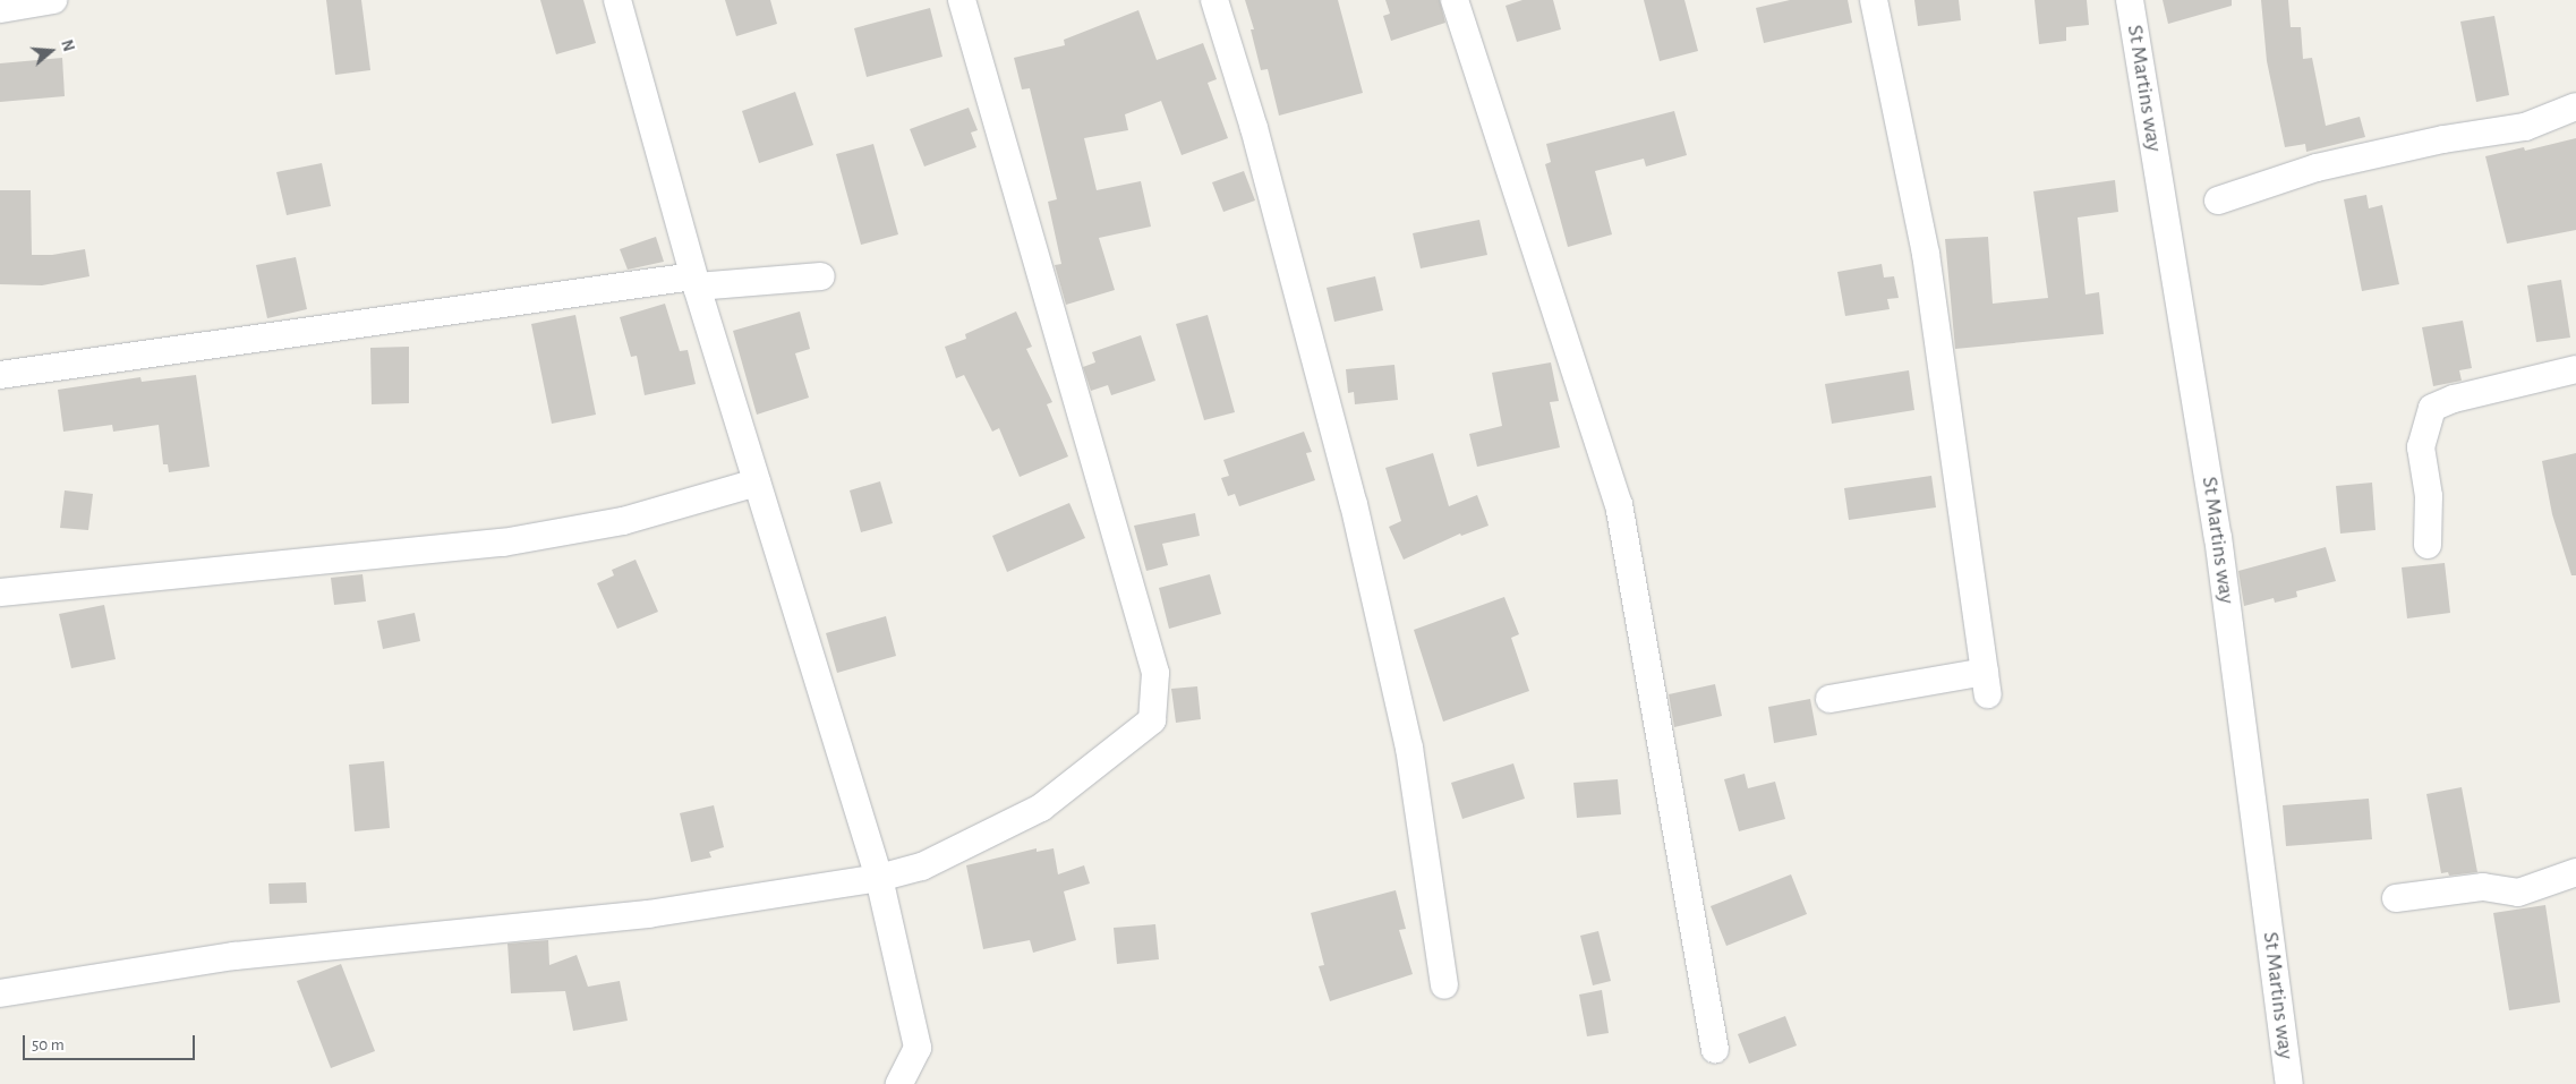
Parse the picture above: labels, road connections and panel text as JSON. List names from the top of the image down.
{
  "streets": {
    "street": ["St Martins way"]
  },
  "scale_bar": "50 m",
  "north": "right"
}
